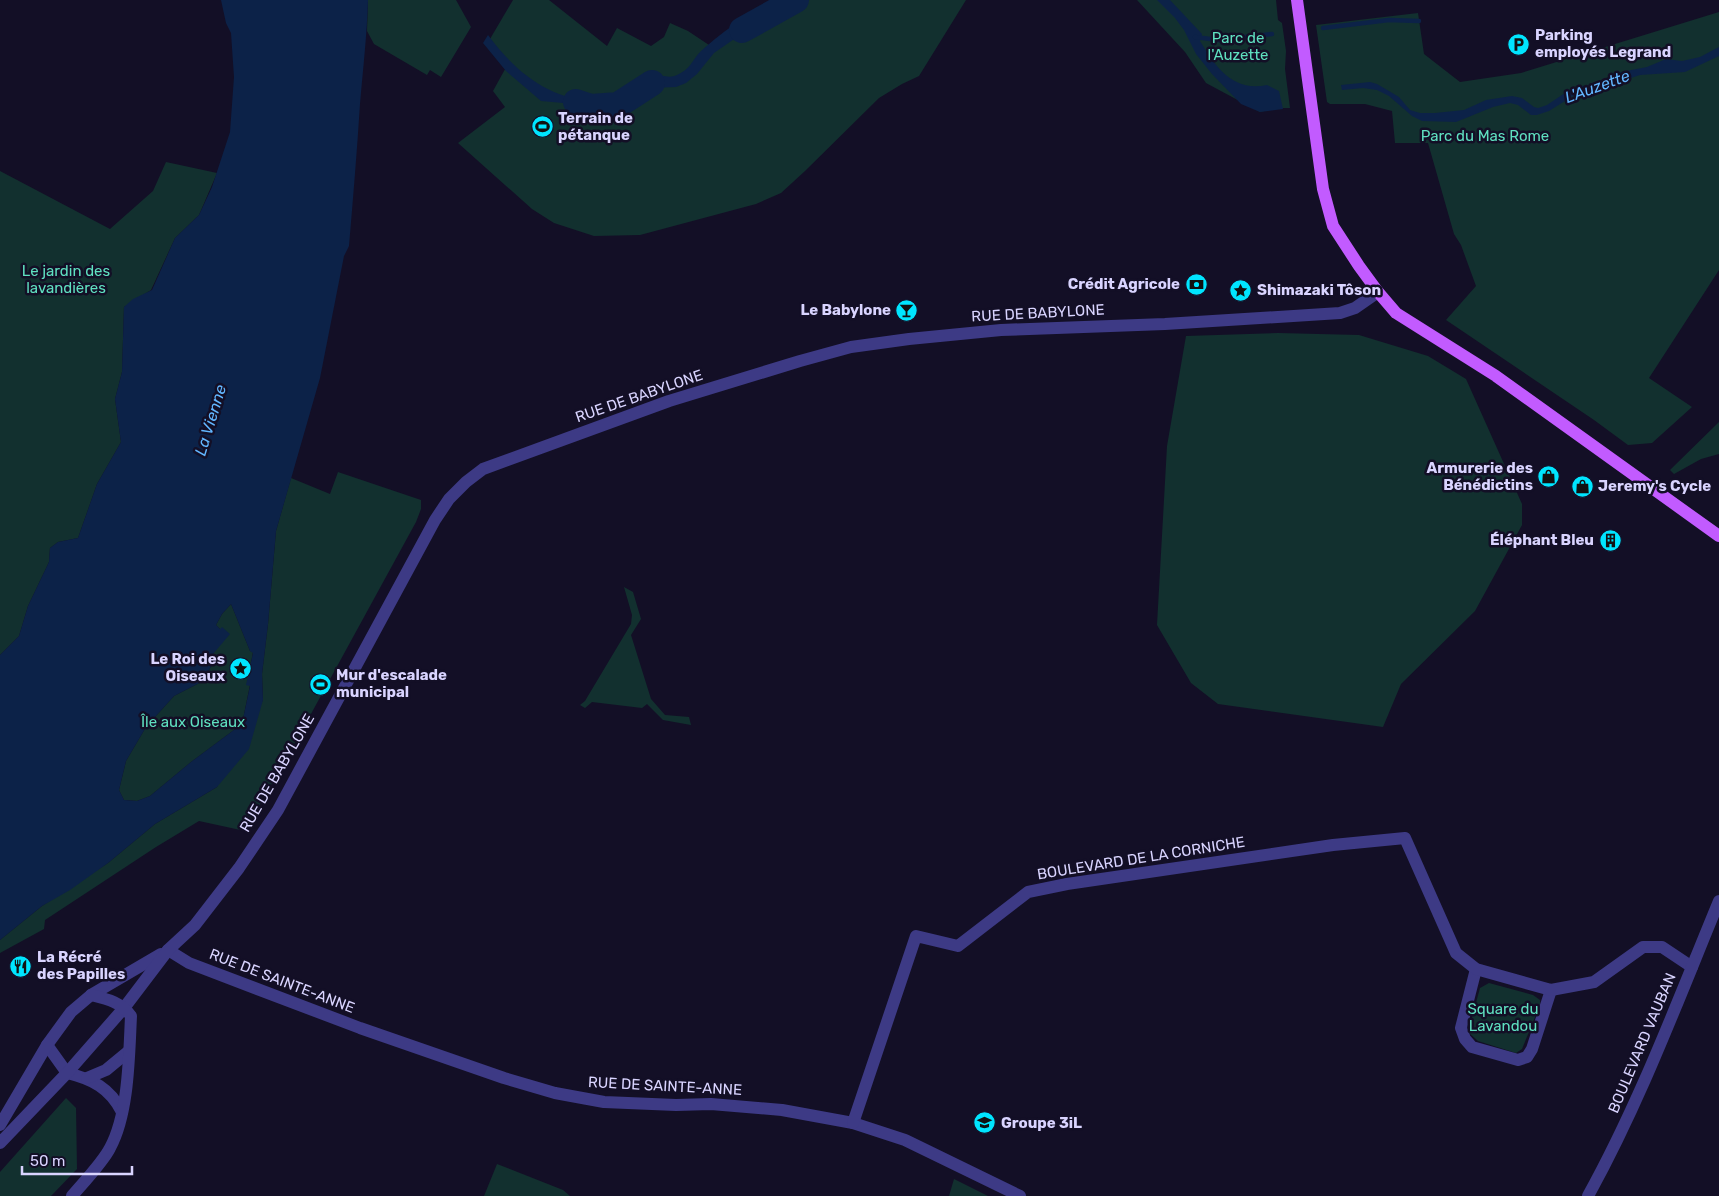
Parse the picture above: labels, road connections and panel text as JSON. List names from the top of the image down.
{
  "streets": {
    "street": [
      "RUE DE BABYLONE",
      "BOULEVARD DE LA CORNICHE",
      "RUE DE SAINTE-ANNE",
      "BOULEVARD VAUBAN"
    ]
  },
  "crossings": [
    ["RUE DE BABYLONE", "RUE DE SAINTE-ANNE"],
    ["BOULEVARD DE LA CORNICHE", "RUE DE SAINTE-ANNE"],
    ["BOULEVARD DE LA CORNICHE", "BOULEVARD VAUBAN"]
  ],
  "water": ["L'Auzette", "La Vienne"],
  "parks": [
    "Parc de l'Auzette",
    "Parc du Mas Rome",
    "Le jardin des lavandières",
    "Île aux Oiseaux",
    "Square du Lavandou"
  ],
  "places": {
    "parking": ["Parking employés Legrand"],
    "sports": ["Terrain de pétanque", "Mur d'escalade municipal"],
    "bank": ["Crédit Agricole"],
    "place": ["Shimazaki Tôson", "Le Roi des Oiseaux"],
    "bar": ["Le Babylone"],
    "shop": ["Armurerie des Bénédictins", "Jeremy's Cycle"],
    "building": ["Éléphant Bleu"],
    "restaurant": ["La Récré des Papilles"],
    "school or university": ["Groupe 3iL"]
  },
  "scale_bar": "50 m"
}
